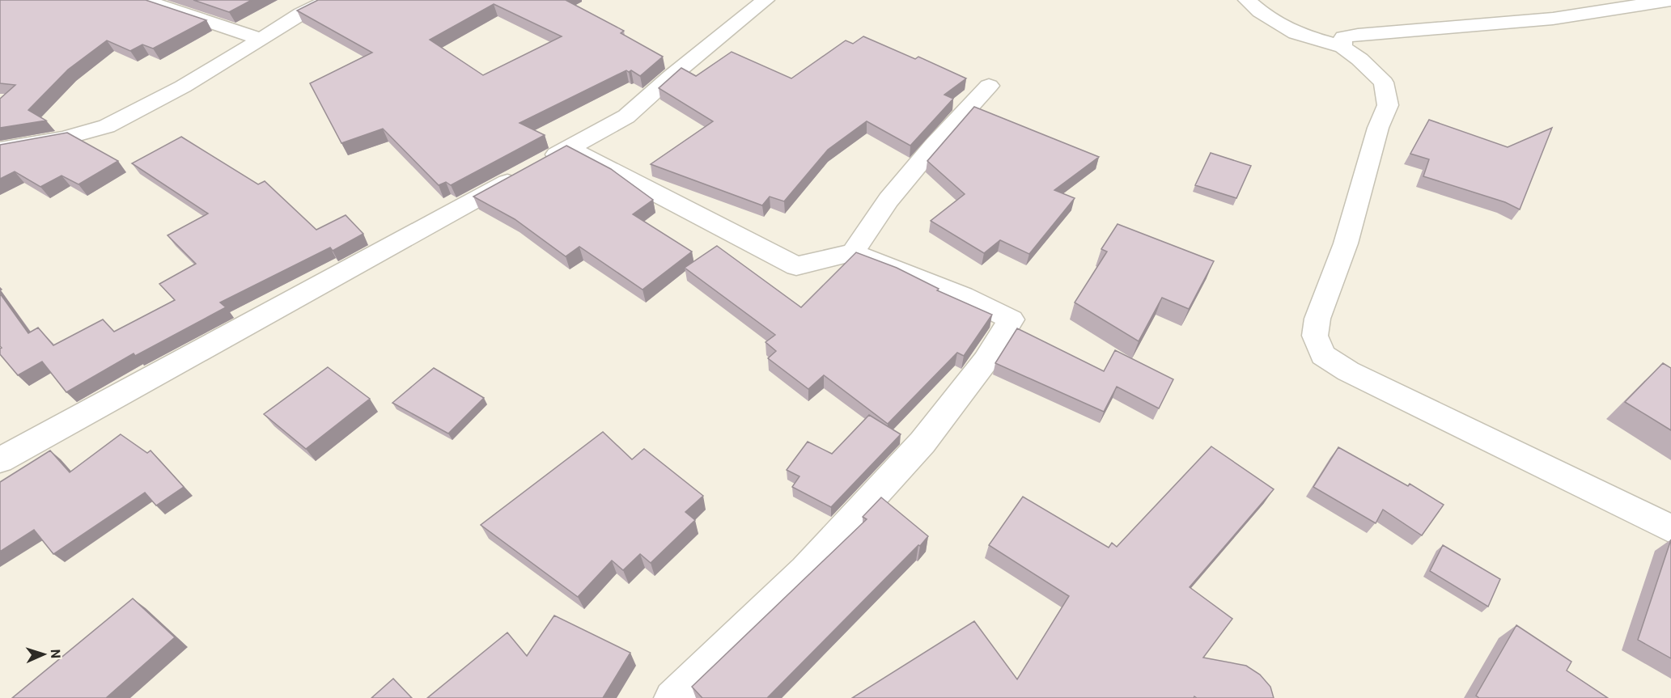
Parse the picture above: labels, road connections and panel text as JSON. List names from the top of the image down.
{
  "north": "right"
}
